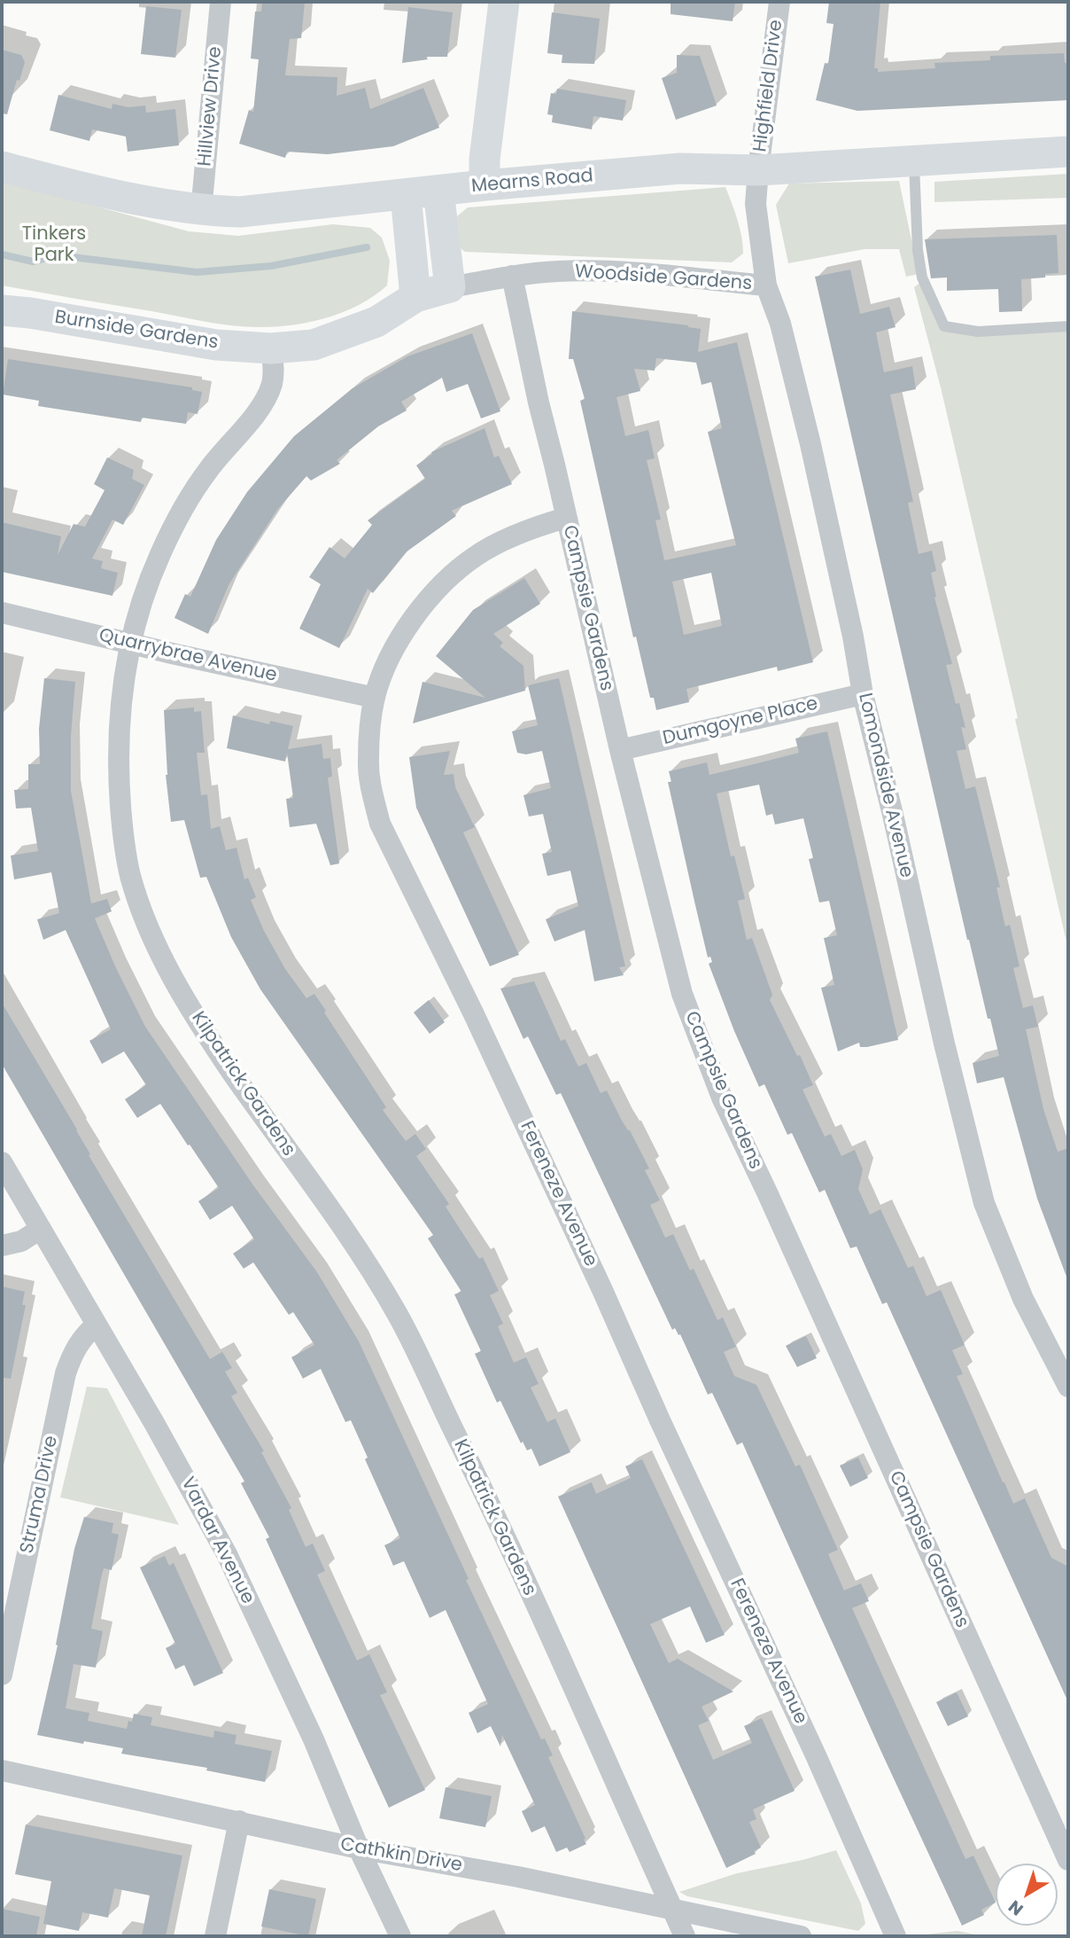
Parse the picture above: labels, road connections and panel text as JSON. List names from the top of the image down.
{
  "streets": {
    "street": [
      "Highfield Drive",
      "Hillview Drive",
      "Mearns Road",
      "Woodside Gardens",
      "Burnside Gardens",
      "Campsie Gardens",
      "Quarrybrae Avenue",
      "Dumgoyne Place",
      "Lomondside Avenue",
      "Kilpatrick Gardens",
      "Fereneze Avenue",
      "Struma Drive",
      "Vardar Avenue",
      "Cathkin Drive"
    ]
  },
  "crossings": [
    ["Highfield Drive", "Mearns Road"],
    ["Highfield Drive", "Lomondside Avenue"],
    ["Hillview Drive", "Mearns Road"],
    ["Mearns Road", "Lomondside Avenue"],
    ["Woodside Gardens", "Campsie Gardens"],
    ["Woodside Gardens", "Lomondside Avenue"],
    ["Burnside Gardens", "Kilpatrick Gardens"],
    ["Campsie Gardens", "Dumgoyne Place"],
    ["Campsie Gardens", "Fereneze Avenue"],
    ["Quarrybrae Avenue", "Kilpatrick Gardens"],
    ["Quarrybrae Avenue", "Fereneze Avenue"],
    ["Dumgoyne Place", "Lomondside Avenue"],
    ["Kilpatrick Gardens", "Cathkin Drive"],
    ["Struma Drive", "Vardar Avenue"],
    ["Vardar Avenue", "Cathkin Drive"]
  ],
  "parks": ["Tinkers Park"],
  "north": "bottom left"
}
